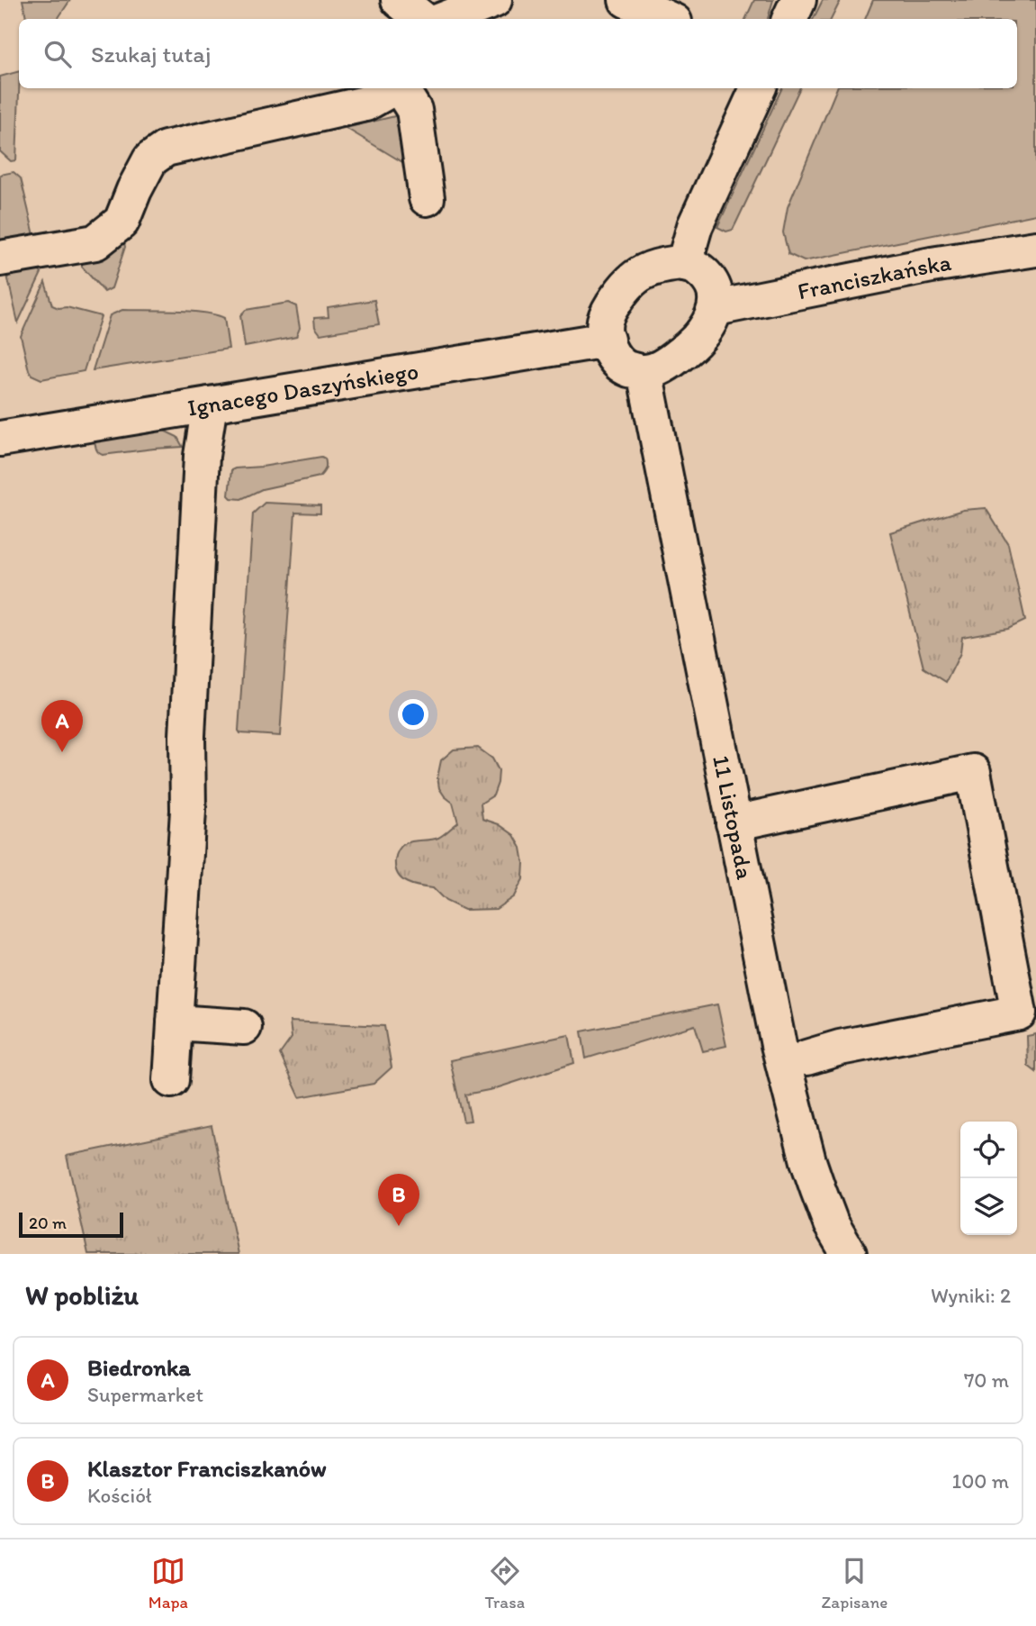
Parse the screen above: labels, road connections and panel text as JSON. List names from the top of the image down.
{
  "streets": {
    "street": ["Franciszkańska", "Ignacego Daszyńskiego", "11 Listopada"]
  },
  "crossings": [
    ["Franciszkańska", "Ignacego Daszyńskiego"],
    ["Franciszkańska", "11 Listopada"],
    ["Ignacego Daszyńskiego", "11 Listopada"]
  ],
  "scale_bar": "20 m",
  "page": {
    "search": "Szukaj tutaj",
    "pins": ["A", "B"],
    "scale": "20 m",
    "heading": ["W pobliżu", "Wyniki: 2"],
    "list": [
      {
        "mark": "A",
        "name": "Biedronka",
        "note": "Supermarket",
        "value": "70 m"
      },
      {
        "mark": "B",
        "name": "Klasztor Franciszkanów",
        "note": "Kościół",
        "value": "100 m"
      }
    ],
    "nav": ["Mapa", "Trasa", "Zapisane"]
  }
}
